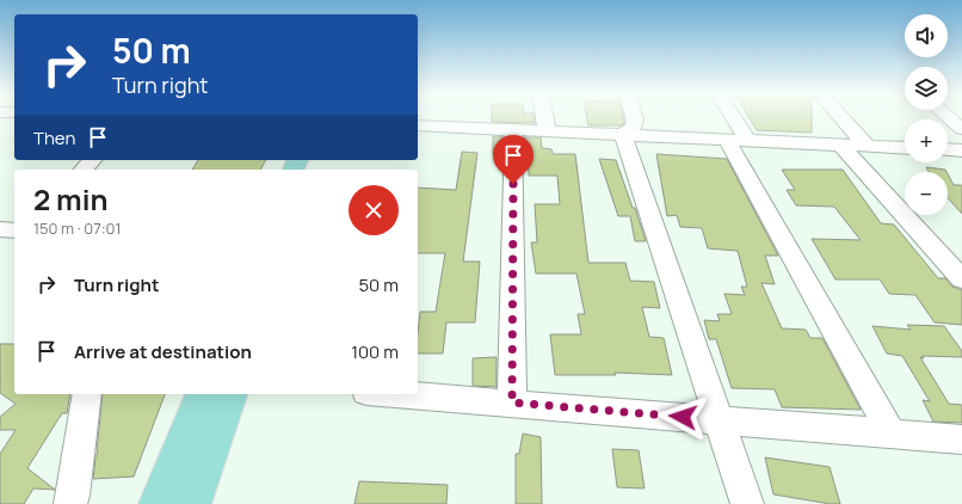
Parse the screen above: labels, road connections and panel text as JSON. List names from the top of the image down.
{
  "page": {
    "map_buttons": ["+", "−"],
    "turn": ["50 m", "Turn right"],
    "then": "Then",
    "heading": ["2 min", "150 m · 07:01"],
    "list": [
      {
        "name": "Turn right",
        "value": "50 m"
      },
      {
        "name": "Arrive at destination",
        "value": "100 m"
      }
    ]
  }
}
